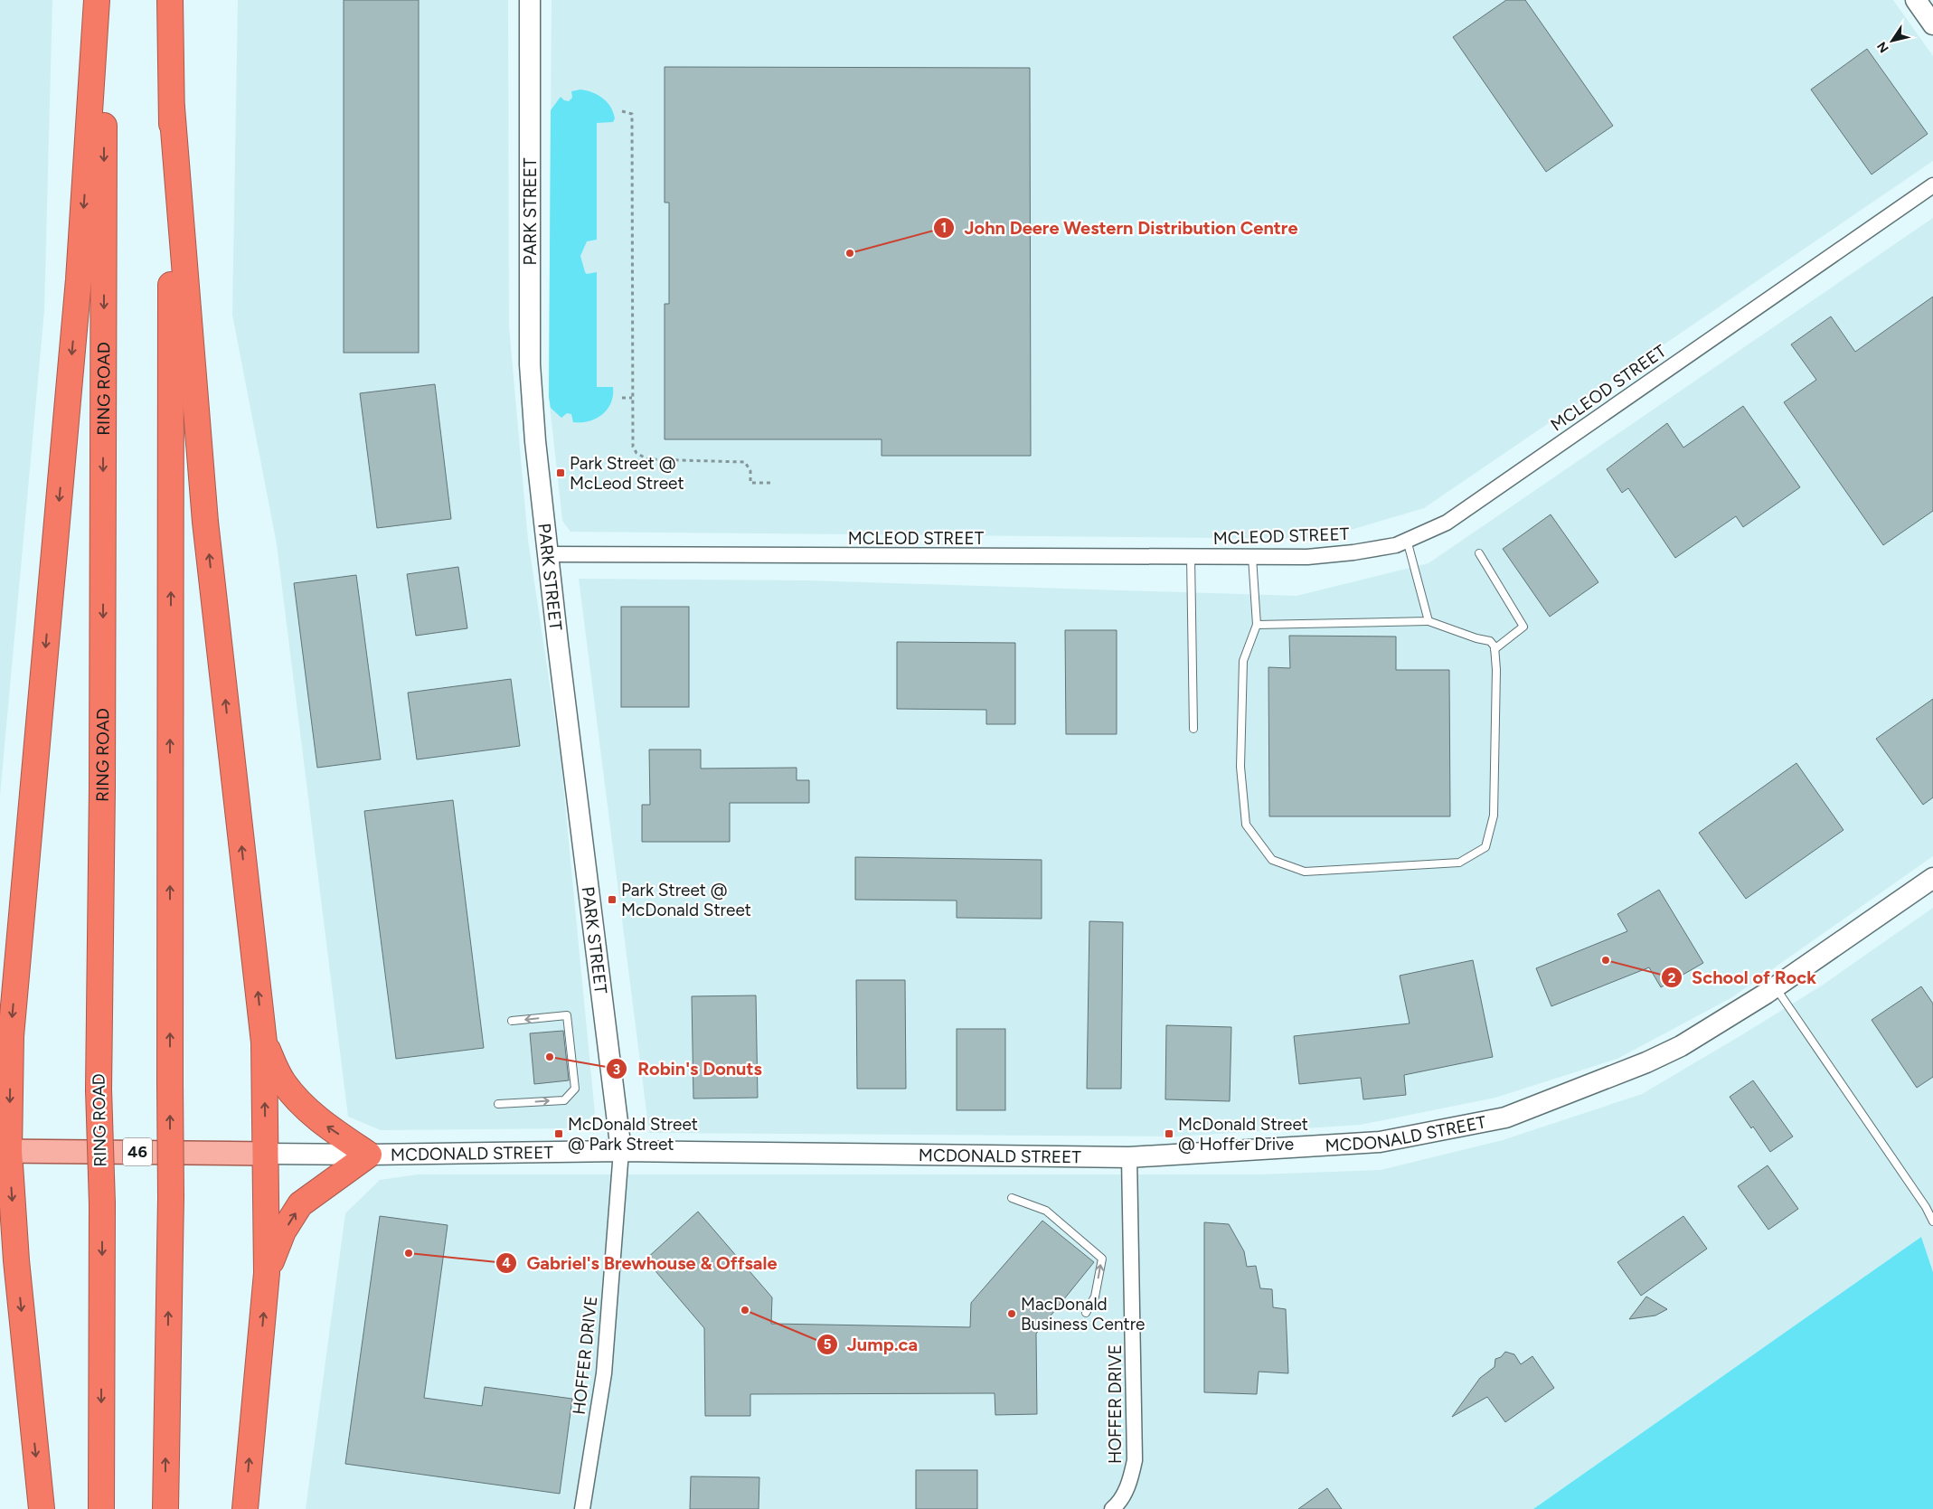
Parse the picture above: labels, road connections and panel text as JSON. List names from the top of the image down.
{
  "streets": {
    "highway": ["RING ROAD"],
    "main road": ["PARK STREET", "MCDONALD STREET", "46"],
    "street": ["MCLEOD STREET", "HOFFER DRIVE"]
  },
  "crossings": [
    ["PARK STREET", "MCLEOD STREET"],
    ["PARK STREET", "MCDONALD STREET"],
    ["PARK STREET", "HOFFER DRIVE"],
    ["MCDONALD STREET", "HOFFER DRIVE"]
  ],
  "places": {
    "other": [
      "John Deere Western Distribution Centre",
      "School of Rock",
      "Robin's Donuts",
      "Gabriel's Brewhouse & Offsale",
      "Jump.ca",
      "MacDonald Business Centre"
    ],
    "transit": [
      "Park Street @ McLeod Street",
      "Park Street @ McDonald Street",
      "McDonald Street @ Park Street",
      "McDonald Street @ Hoffer Drive"
    ]
  },
  "north": "bottom left"
}
